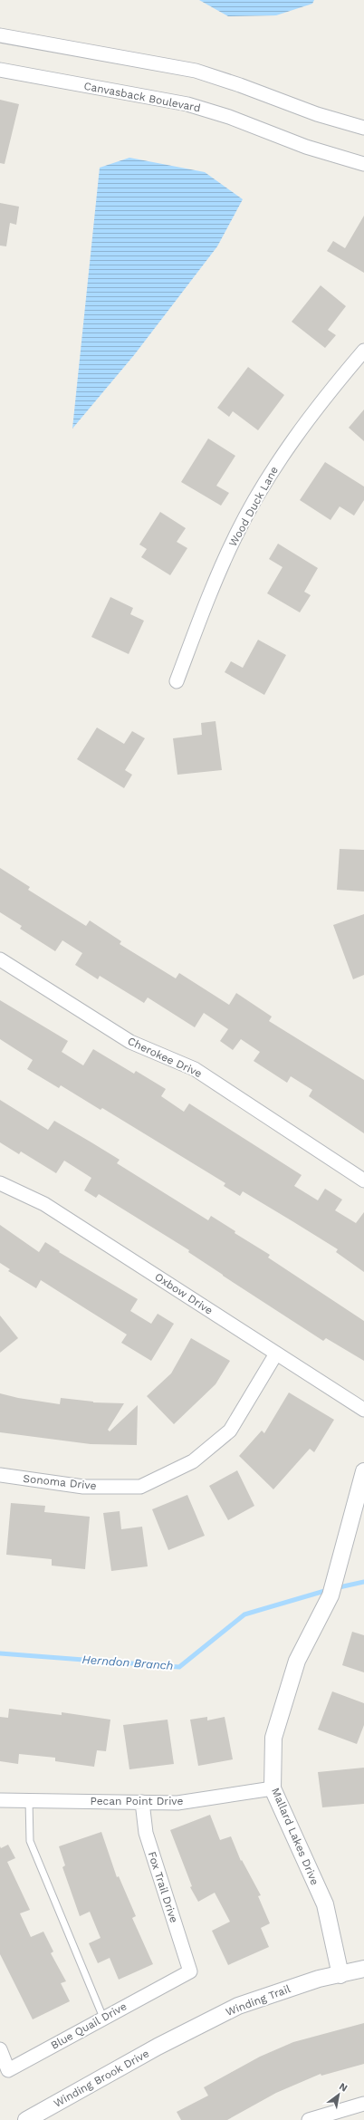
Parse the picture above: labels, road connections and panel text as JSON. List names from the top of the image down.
{
  "streets": {
    "street": [
      "Canvasback Boulevard",
      "Wood Duck Lane",
      "Cherokee Drive",
      "Oxbow Drive",
      "Sonoma Drive",
      "Pecan Point Drive",
      "Mallard Lakes Drive",
      "Fox Trail Drive",
      "Winding Trail",
      "Blue Quail Drive",
      "Winding Brook Drive"
    ]
  },
  "crossings": [
    ["Oxbow Drive", "Sonoma Drive"],
    ["Pecan Point Drive", "Mallard Lakes Drive"],
    ["Pecan Point Drive", "Fox Trail Drive"],
    ["Mallard Lakes Drive", "Winding Trail"],
    ["Fox Trail Drive", "Blue Quail Drive"],
    ["Winding Trail", "Winding Brook Drive"]
  ],
  "water": ["Herndon Branch"],
  "north": "top right"
}
